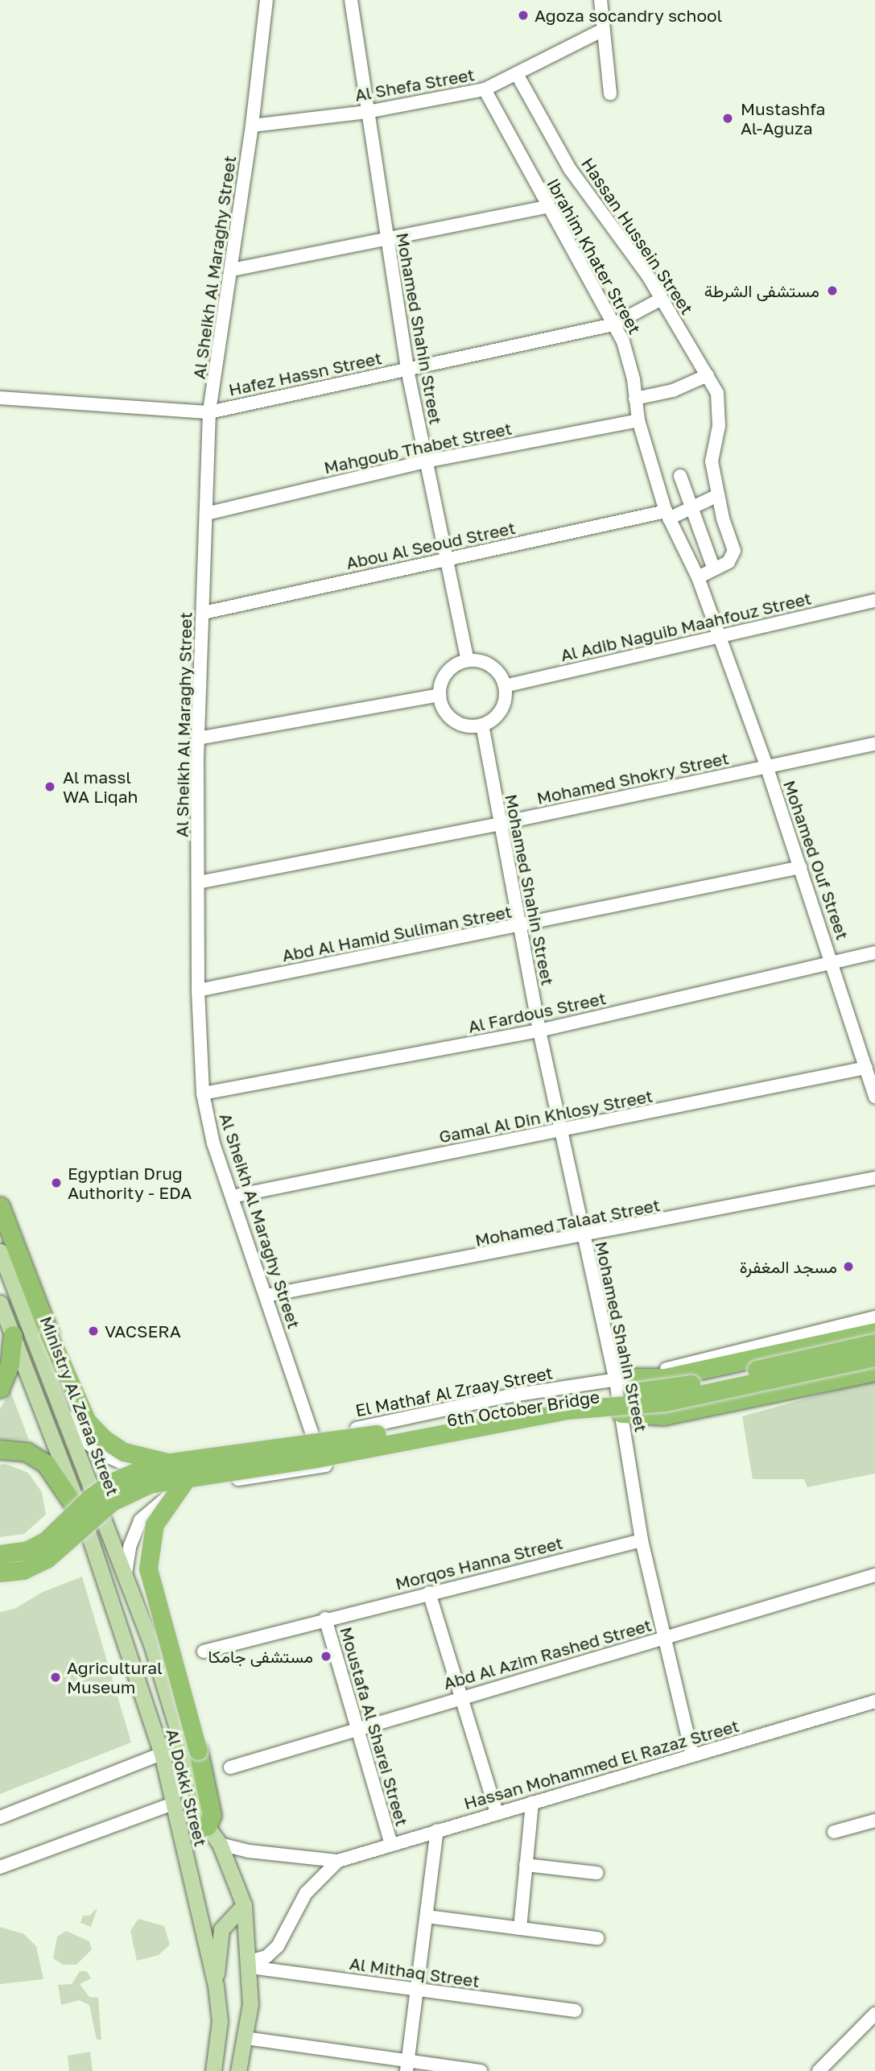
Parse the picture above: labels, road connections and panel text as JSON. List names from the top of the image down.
{
  "streets": {
    "highway": ["6th October Bridge"],
    "main road": ["Ministry Al Zeraa Street", "Al Dokki Street"],
    "street": [
      "Al Shefa Street",
      "Hassan Hussein Street",
      "Ibrahim Khater Street",
      "Al Sheikh Al Maraghy Street",
      "Mohamed Shahin Street",
      "Hafez Hassn Street",
      "Mahgoub Thabet Street",
      "Abou Al Seoud Street",
      "Al Adib Naguib Maahfouz Street",
      "Mohamed Shokry Street",
      "Mohamed Ouf Street",
      "Abd Al Hamid Suliman Street",
      "Al Fardous Street",
      "Gamal Al Din Khlosy Street",
      "Mohamed Talaat Street",
      "El Mathaf Al Zraay Street",
      "Morqos Hanna Street",
      "Abd Al Azim Rashed Street",
      "Moustafa Al Sharei Street",
      "Hassan Mohammed El Razaz Street",
      "Al Mithaq Street"
    ]
  },
  "crossings": [
    ["Al Shefa Street", "Hassan Hussein Street"],
    ["Al Shefa Street", "Ibrahim Khater Street"],
    ["Al Shefa Street", "Al Sheikh Al Maraghy Street"],
    ["Al Shefa Street", "Mohamed Shahin Street"],
    ["Hassan Hussein Street", "Hafez Hassn Street"],
    ["Hassan Hussein Street", "Abou Al Seoud Street"],
    ["Ibrahim Khater Street", "Hafez Hassn Street"],
    ["Ibrahim Khater Street", "Mahgoub Thabet Street"],
    ["Ibrahim Khater Street", "Abou Al Seoud Street"],
    ["Ibrahim Khater Street", "Al Adib Naguib Maahfouz Street"],
    ["Ibrahim Khater Street", "Mohamed Ouf Street"],
    ["Al Sheikh Al Maraghy Street", "Hafez Hassn Street"],
    ["Al Sheikh Al Maraghy Street", "Mahgoub Thabet Street"],
    ["Al Sheikh Al Maraghy Street", "Abou Al Seoud Street"],
    ["Al Sheikh Al Maraghy Street", "Mohamed Shokry Street"],
    ["Al Sheikh Al Maraghy Street", "Abd Al Hamid Suliman Street"],
    ["Al Sheikh Al Maraghy Street", "Al Fardous Street"],
    ["Al Sheikh Al Maraghy Street", "Gamal Al Din Khlosy Street"],
    ["Al Sheikh Al Maraghy Street", "Mohamed Talaat Street"],
    ["Al Sheikh Al Maraghy Street", "El Mathaf Al Zraay Street"],
    ["Mohamed Shahin Street", "Hafez Hassn Street"],
    ["Mohamed Shahin Street", "Mahgoub Thabet Street"],
    ["Mohamed Shahin Street", "Abou Al Seoud Street"],
    ["Mohamed Shahin Street", "Al Adib Naguib Maahfouz Street"],
    ["Mohamed Shahin Street", "Mohamed Shokry Street"],
    ["Mohamed Shahin Street", "Abd Al Hamid Suliman Street"],
    ["Mohamed Shahin Street", "Al Fardous Street"],
    ["Mohamed Shahin Street", "Gamal Al Din Khlosy Street"],
    ["Mohamed Shahin Street", "Mohamed Talaat Street"],
    ["Mohamed Shahin Street", "El Mathaf Al Zraay Street"],
    ["Mohamed Shahin Street", "Morqos Hanna Street"],
    ["Mohamed Shahin Street", "Abd Al Azim Rashed Street"],
    ["Mohamed Shahin Street", "Hassan Mohammed El Razaz Street"],
    ["Al Adib Naguib Maahfouz Street", "Mohamed Ouf Street"],
    ["Mohamed Shokry Street", "Mohamed Ouf Street"],
    ["Mohamed Ouf Street", "Abd Al Hamid Suliman Street"],
    ["Mohamed Ouf Street", "Al Fardous Street"],
    ["Mohamed Ouf Street", "Gamal Al Din Khlosy Street"],
    ["El Mathaf Al Zraay Street", "Ministry Al Zeraa Street"],
    ["Ministry Al Zeraa Street", "Al Dokki Street"],
    ["Morqos Hanna Street", "Moustafa Al Sharei Street"],
    ["Abd Al Azim Rashed Street", "Moustafa Al Sharei Street"],
    ["Moustafa Al Sharei Street", "Hassan Mohammed El Razaz Street"],
    ["Hassan Mohammed El Razaz Street", "Al Dokki Street"],
    ["Hassan Mohammed El Razaz Street", "Al Mithaq Street"],
    ["Al Dokki Street", "Al Mithaq Street"]
  ],
  "places": [
    "Agoza socandry school",
    "Mustashfa Al-Aguza",
    "مستشفى الشرطة",
    "Al massl WA Liqah",
    "Egyptian Drug Authority - EDA",
    "مسجد المغفرة",
    "VACSERA",
    "مستشفى جامكا",
    "Agricultural Museum"
  ]
}
